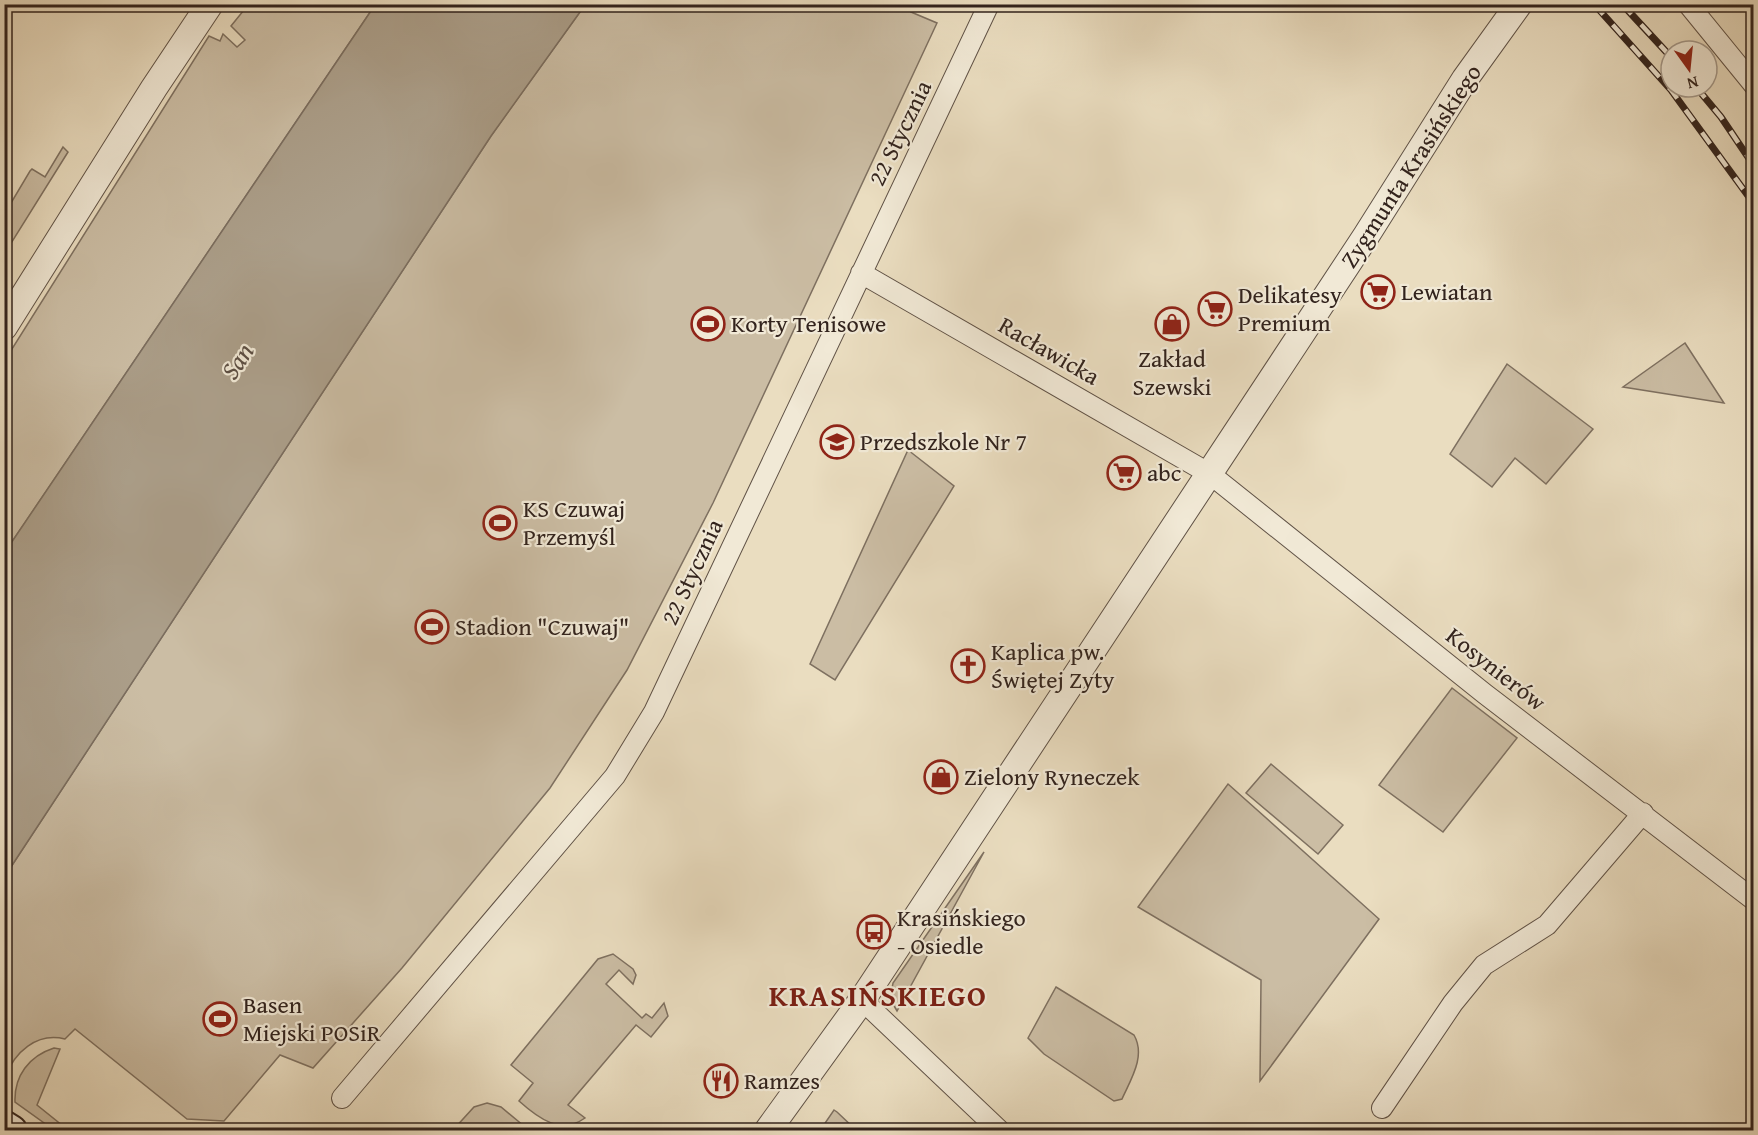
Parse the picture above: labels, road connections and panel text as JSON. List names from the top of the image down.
{
  "streets": {
    "street": [
      "22 Stycznia",
      "Zygmunta Krasińskiego",
      "Racławicka",
      "Kosynierów"
    ]
  },
  "crossings": [
    ["22 Stycznia", "Racławicka"],
    ["Zygmunta Krasińskiego", "Racławicka"],
    ["Zygmunta Krasińskiego", "Kosynierów"],
    ["Racławicka", "Kosynierów"]
  ],
  "districts": ["KRASIŃSKIEGO"],
  "water": ["San"],
  "places": {
    "supermarket": ["Lewiatan", "Delikatesy Premium", "abc"],
    "sports": [
      "Korty Tenisowe",
      "KS Czuwaj Przemyśl",
      "Stadion \"Czuwaj\"",
      "Basen Miejski POSiR"
    ],
    "shop": ["Zakład Szewski", "Zielony Ryneczek"],
    "school or university": ["Przedszkole Nr 7"],
    "church": ["Kaplica pw. Świętej Zyty"],
    "bus stop": ["Krasińskiego - Osiedle"],
    "restaurant": ["Ramzes"]
  },
  "north": "bottom"
}
